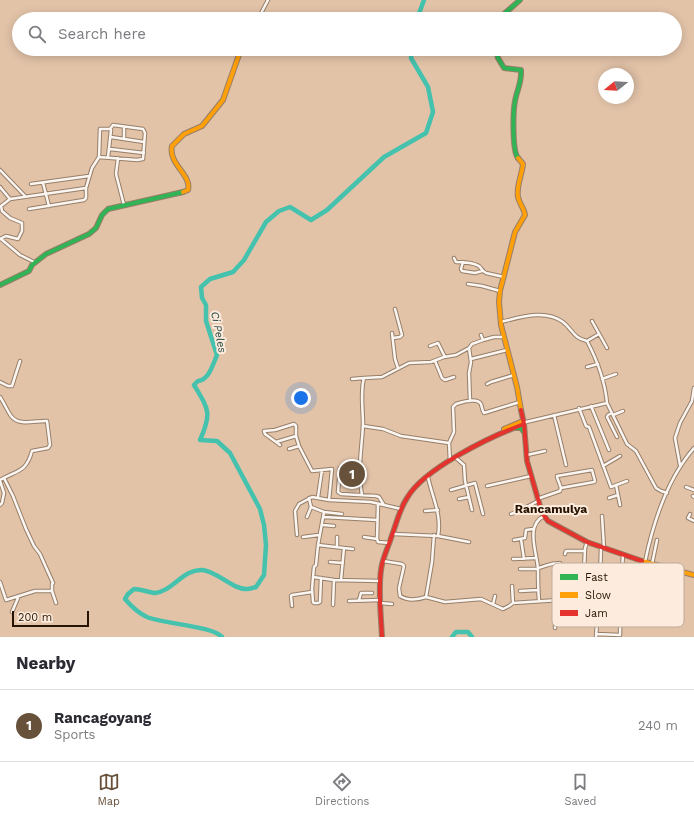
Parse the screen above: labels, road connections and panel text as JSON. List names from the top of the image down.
{
  "districts": ["Rancamulya"],
  "water": ["Ci Peles"],
  "legend": ["Fast", "Slow", "Jam"],
  "scale_bar": "200 m",
  "north": "left",
  "page": {
    "search": "Search here",
    "pins": "1",
    "scale": "200 m",
    "heading": "Nearby",
    "list": [
      {
        "mark": "1",
        "name": "Rancagoyang",
        "note": "Sports",
        "value": "240 m"
      }
    ],
    "nav": ["Map", "Directions", "Saved"]
  }
}
